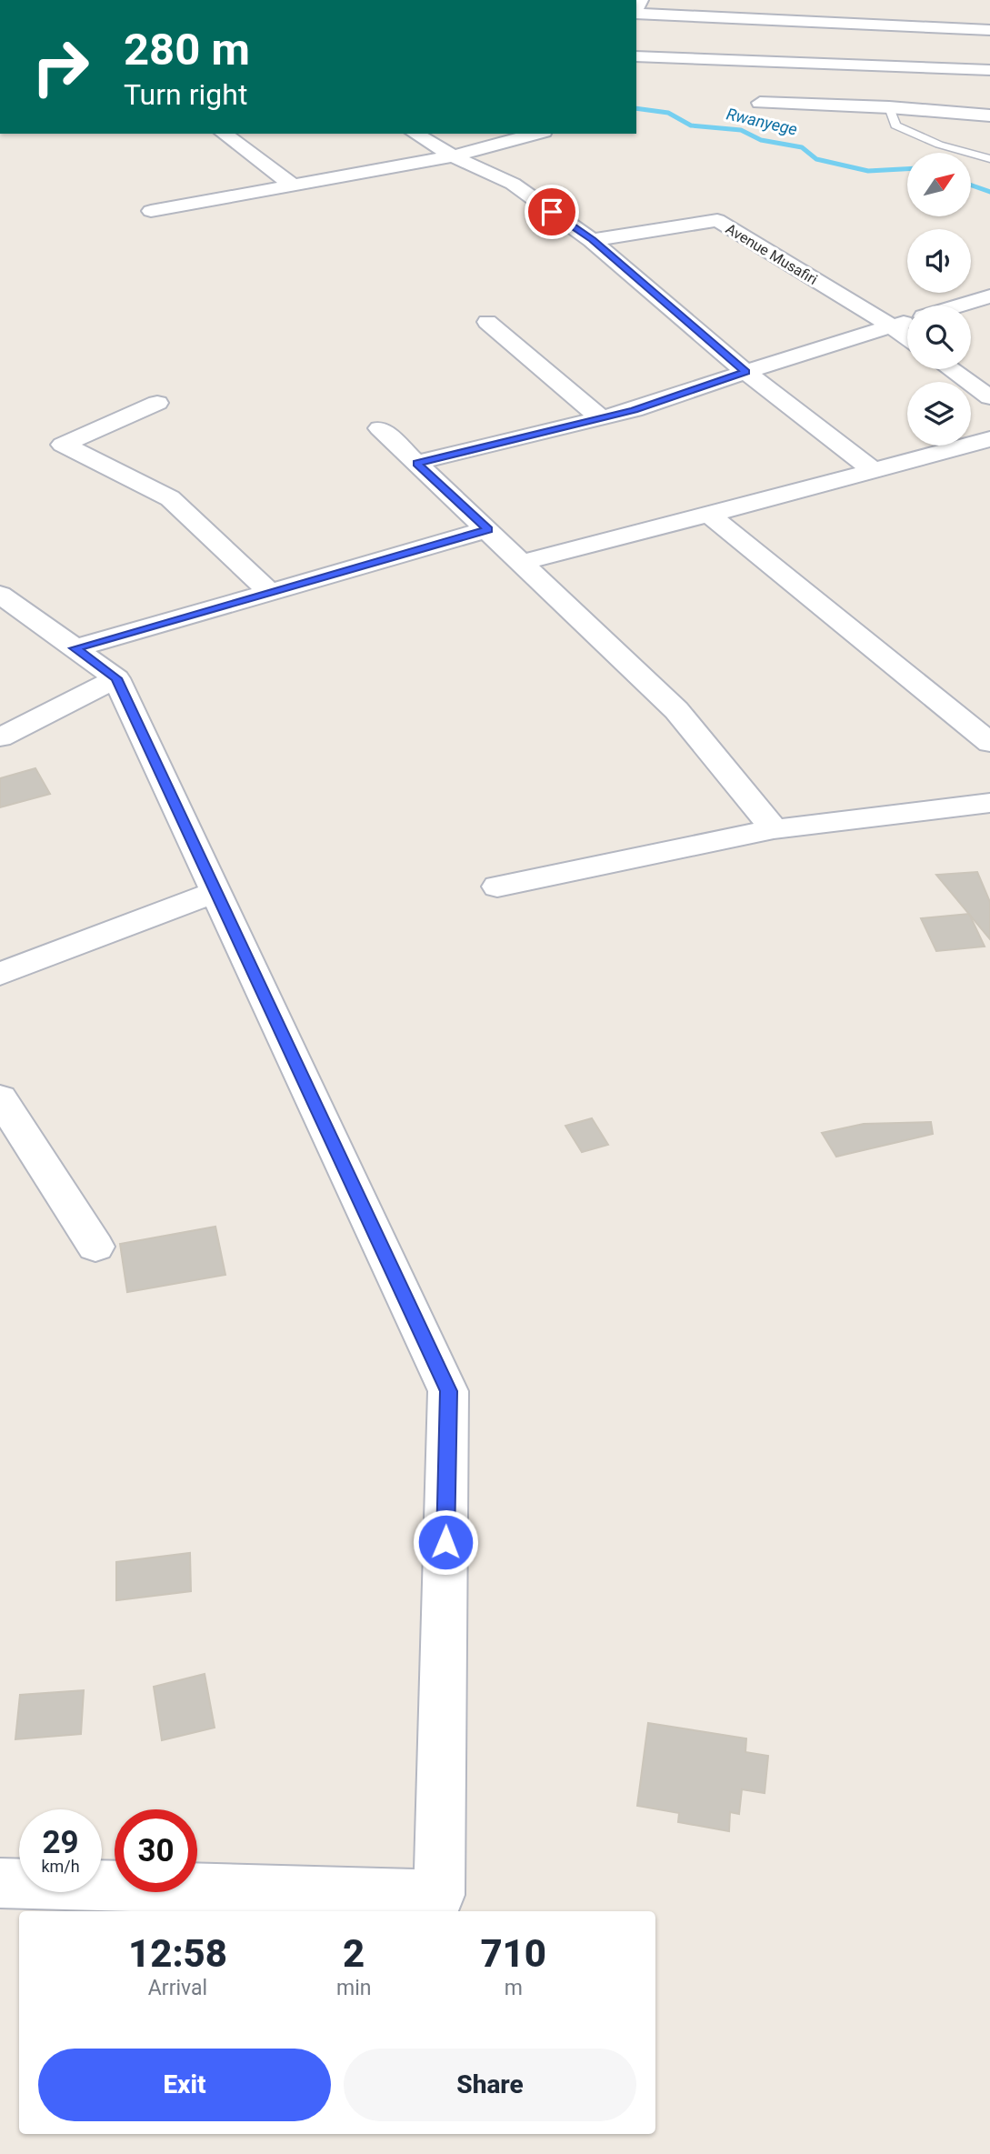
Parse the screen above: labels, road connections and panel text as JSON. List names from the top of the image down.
{
  "streets": {
    "street": ["Avenue Musafiri"]
  },
  "water": ["Rwanyege"],
  "north": "top right",
  "page": {
    "turn": ["280 m", "Turn right"],
    "speed": "29 km/h",
    "limit": "30",
    "eta": [
      "12:58",
      "Arrival",
      "2",
      "min",
      "710",
      "m"
    ],
    "buttons": ["Exit", "Share"]
  }
}
